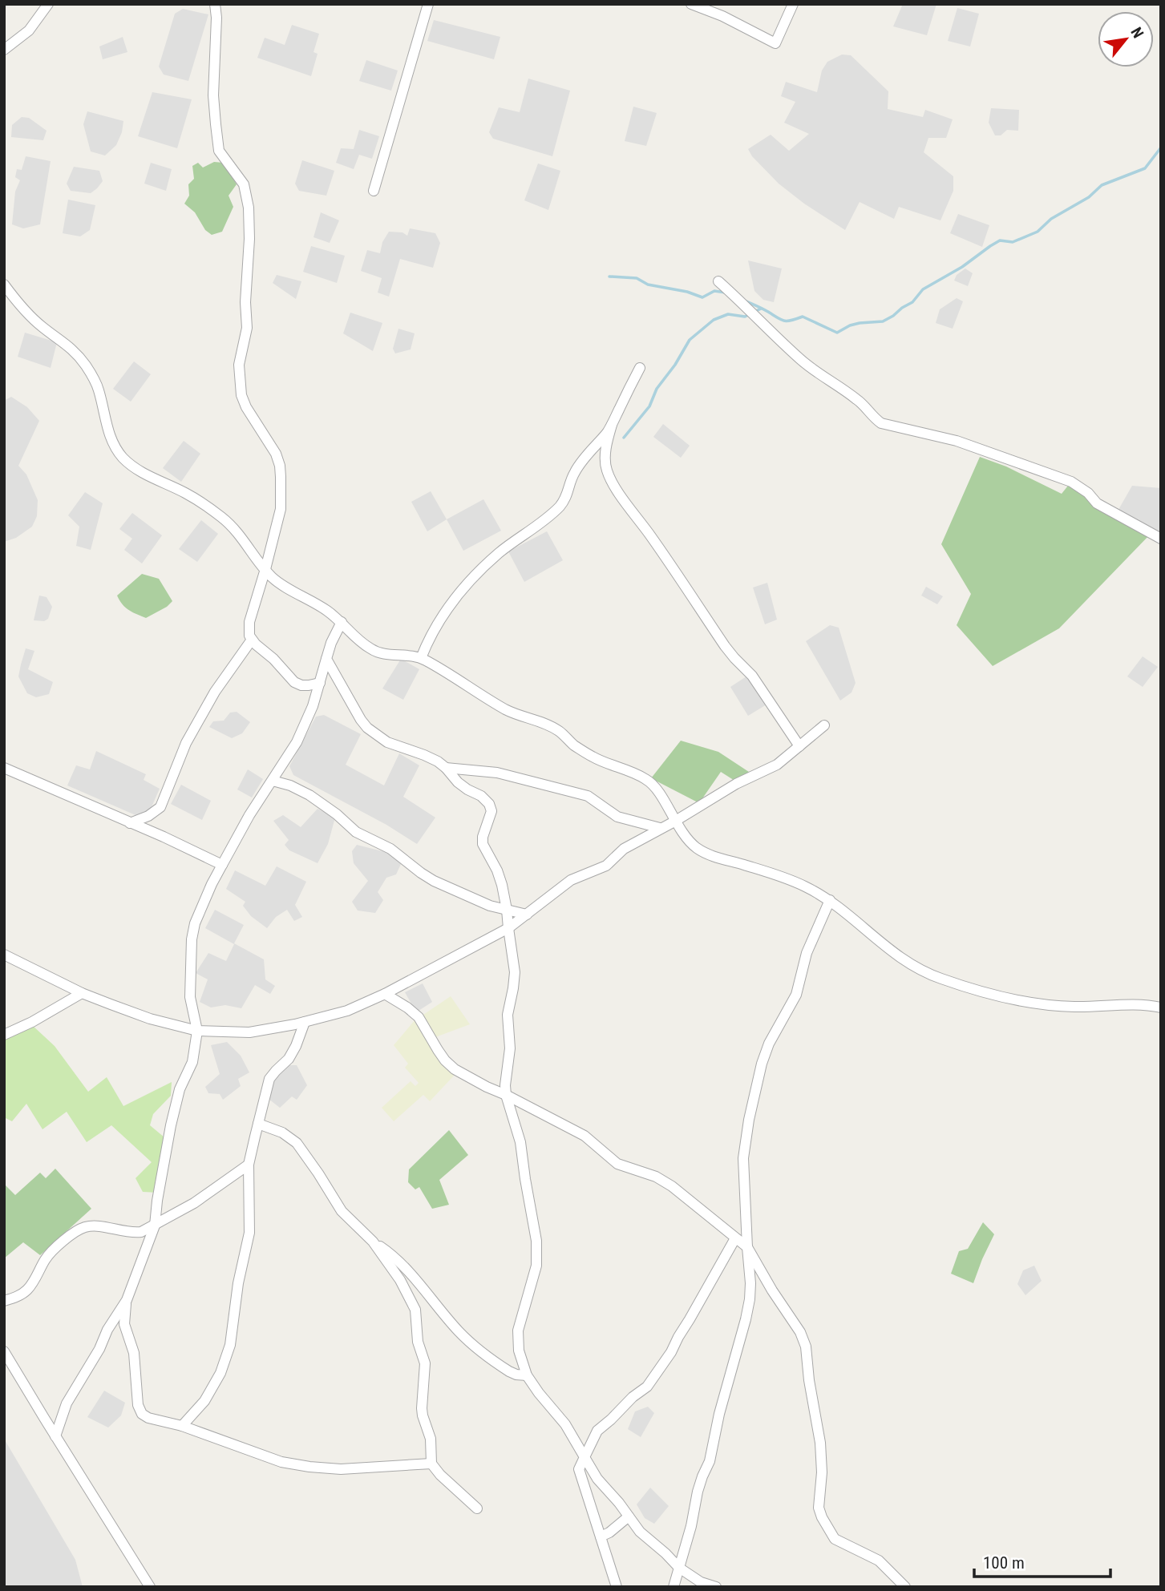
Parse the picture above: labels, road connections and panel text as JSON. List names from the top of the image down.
{
  "scale_bar": "100 m",
  "north": "top right"
}
